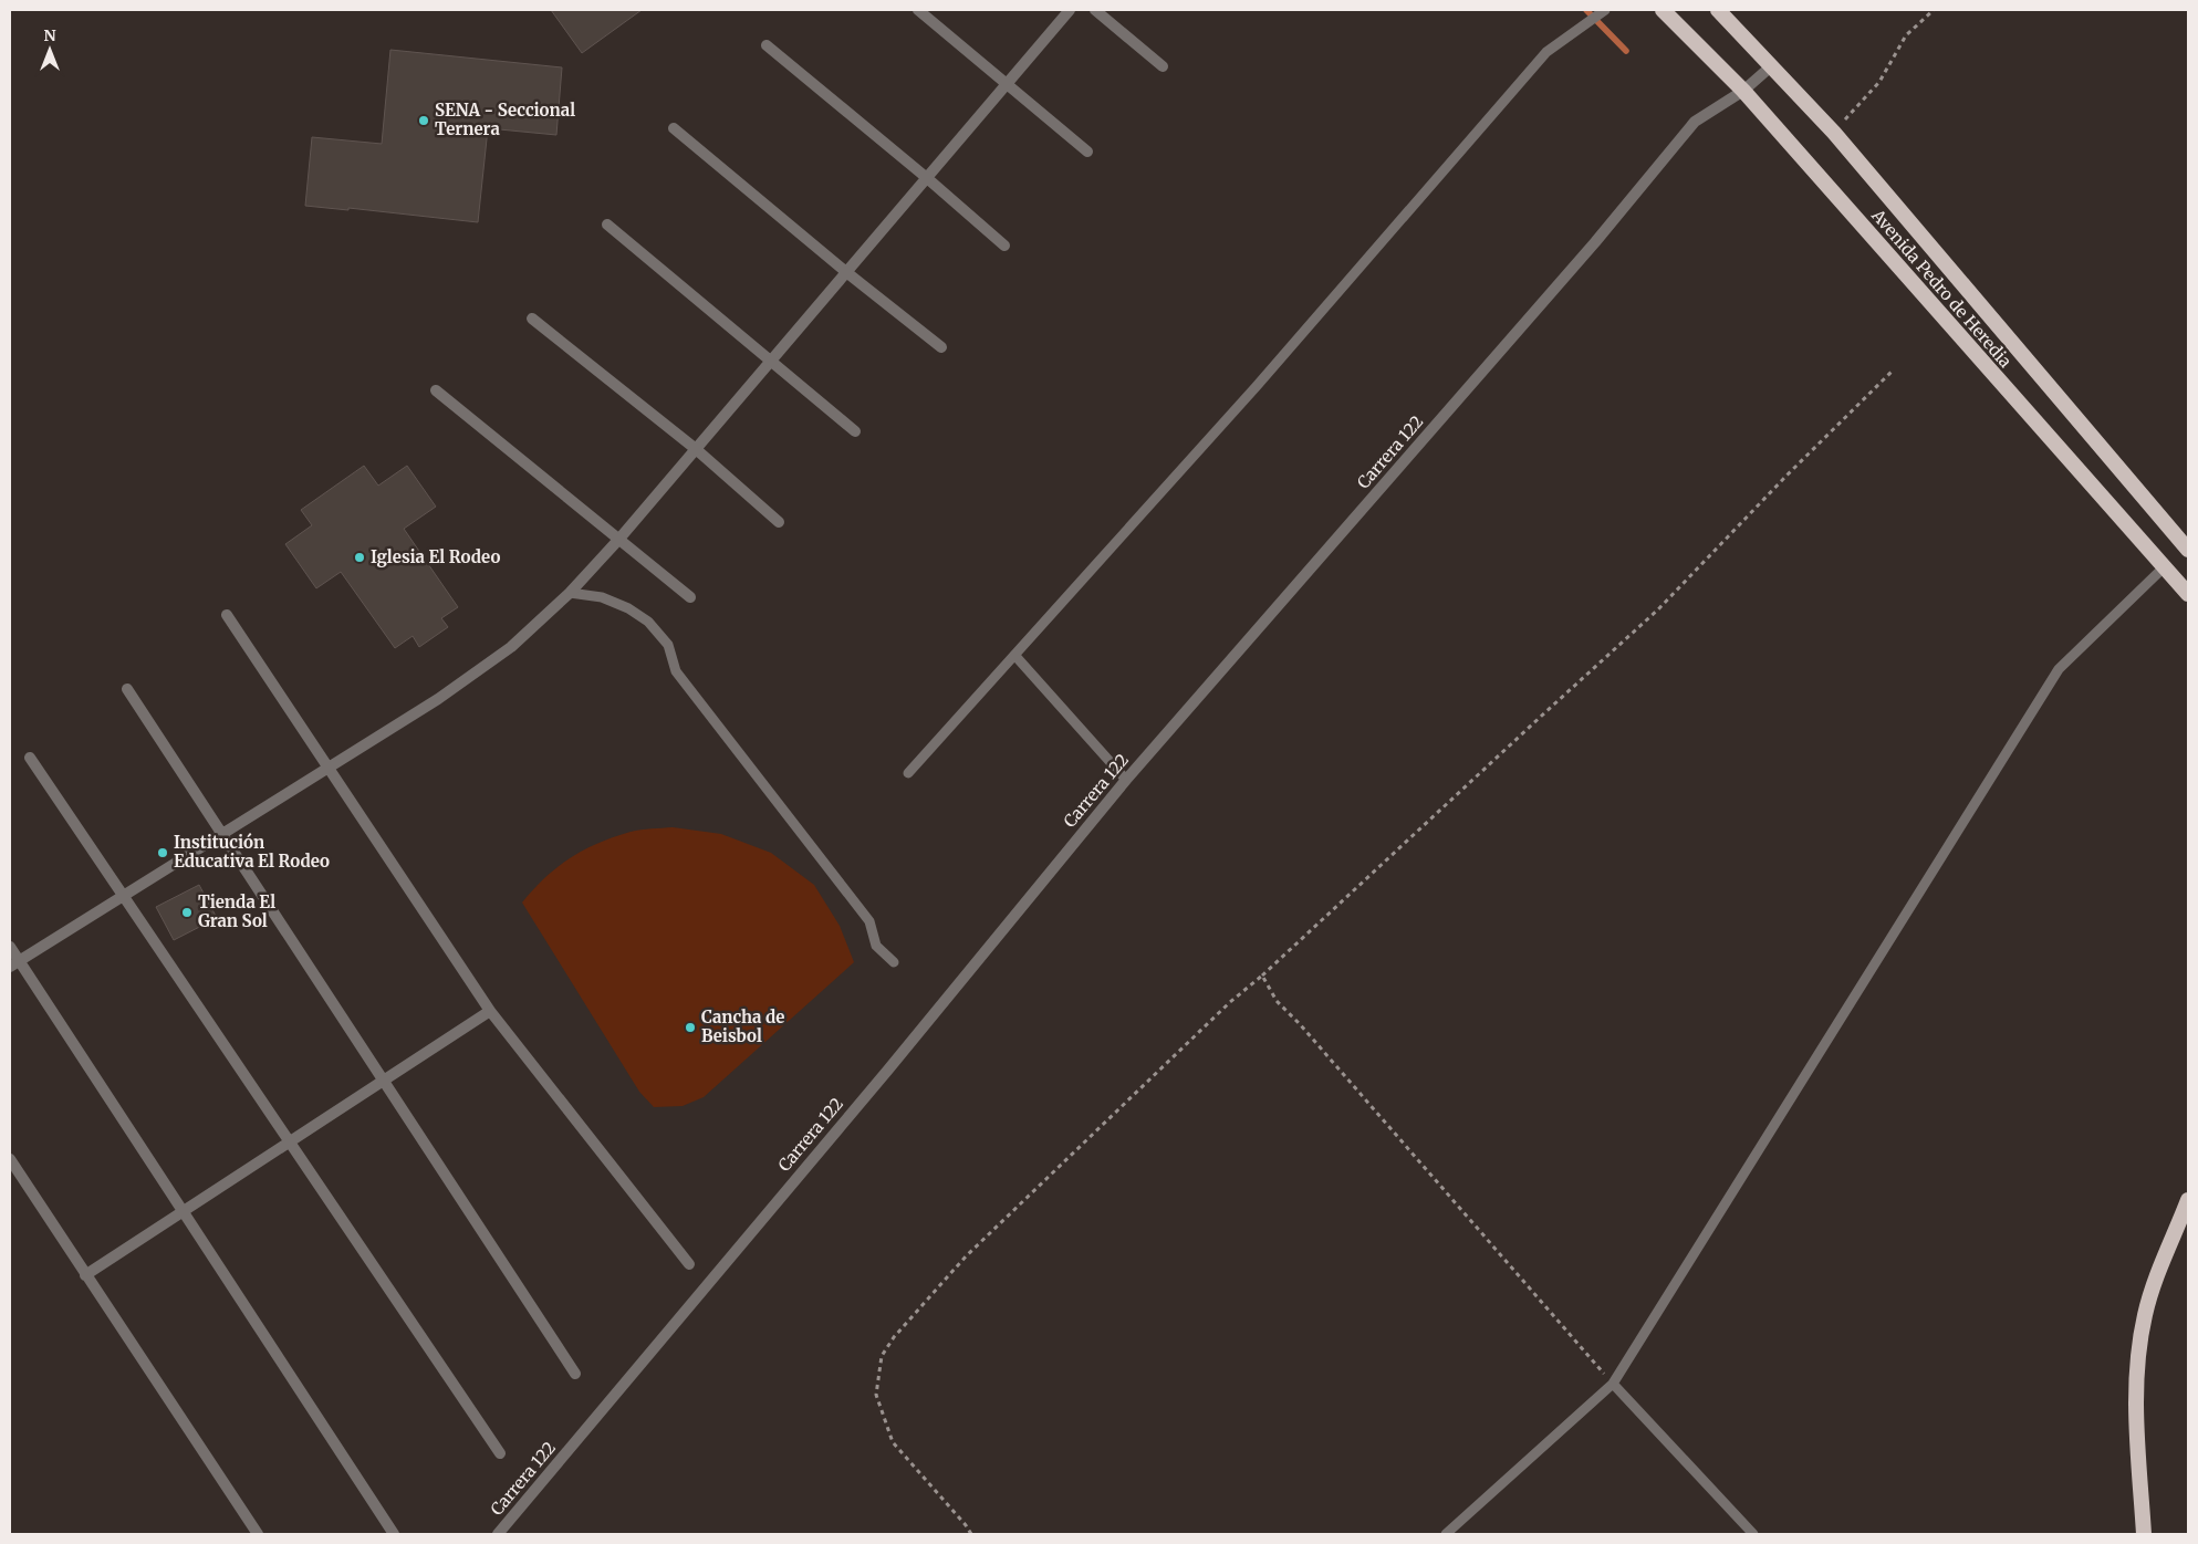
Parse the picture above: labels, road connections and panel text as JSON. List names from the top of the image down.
{
  "streets": {
    "highway": ["Avenida Pedro de Heredia"],
    "street": ["Carrera 122"]
  },
  "crossings": [
    ["Avenida Pedro de Heredia", "Carrera 122"]
  ],
  "places": [
    "SENA - Seccional Ternera",
    "Iglesia El Rodeo",
    "Institución Educativa El Rodeo",
    "Tienda El Gran Sol",
    "Cancha de Beisbol"
  ],
  "north": "top"
}
